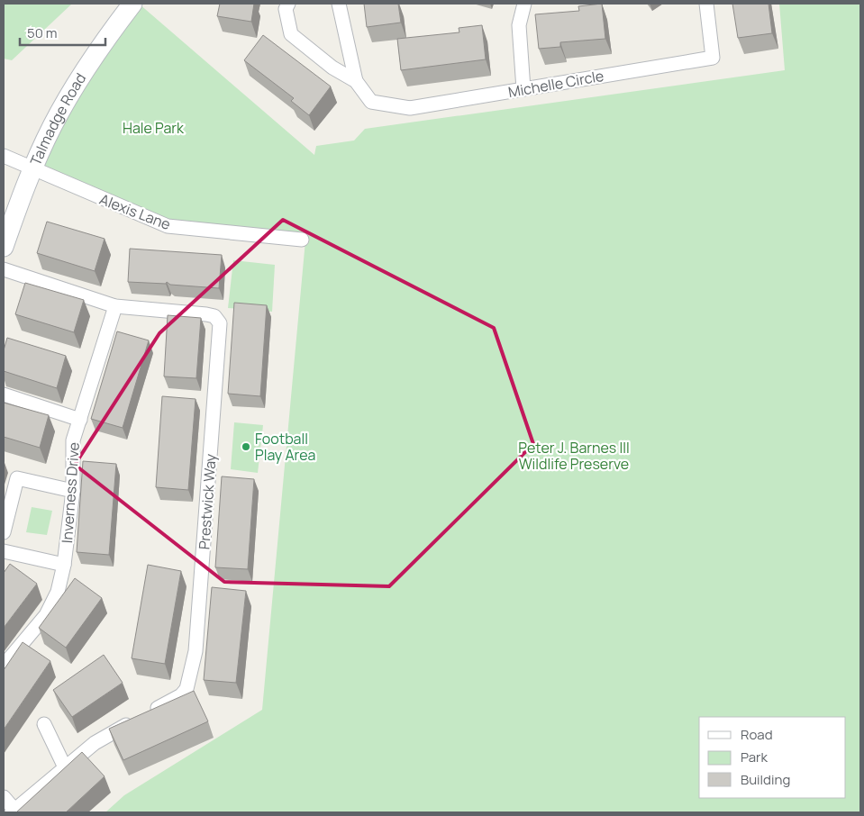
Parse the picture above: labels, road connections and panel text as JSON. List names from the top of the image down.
{
  "streets": {
    "street": [
      "Michelle Circle",
      "Talmadge Road",
      "Alexis Lane",
      "Inverness Drive",
      "Prestwick Way"
    ]
  },
  "crossings": [
    ["Talmadge Road", "Alexis Lane"],
    ["Inverness Drive", "Prestwick Way"]
  ],
  "parks": ["Hale Park", "Peter J. Barnes III Wildlife Preserve"],
  "places": ["Football Play Area"],
  "legend": ["Road", "Park", "Building"],
  "scale_bar": "50 m"
}
